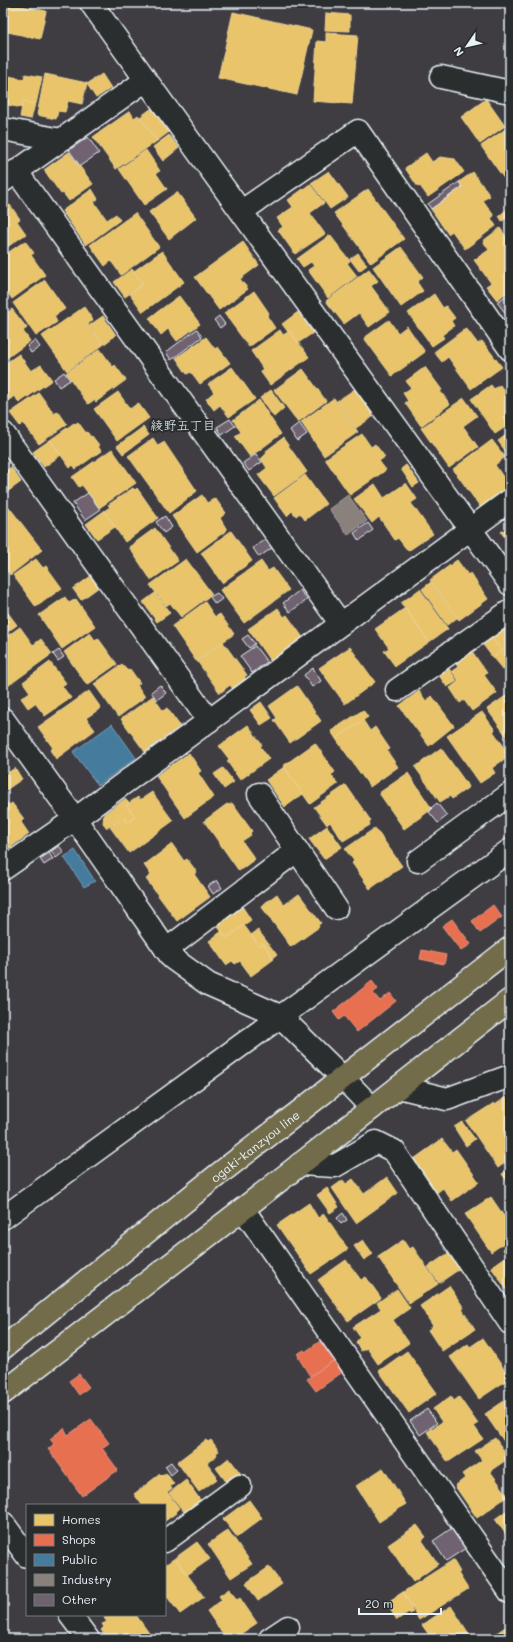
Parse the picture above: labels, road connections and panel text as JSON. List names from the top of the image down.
{
  "streets": {
    "main road": ["ogaki-kanzyou line"]
  },
  "districts": ["綾野五丁目"],
  "legend": [
    "Homes",
    "Shops",
    "Public",
    "Industry",
    "Other"
  ],
  "scale_bar": "20 m",
  "north": "bottom left"
}
